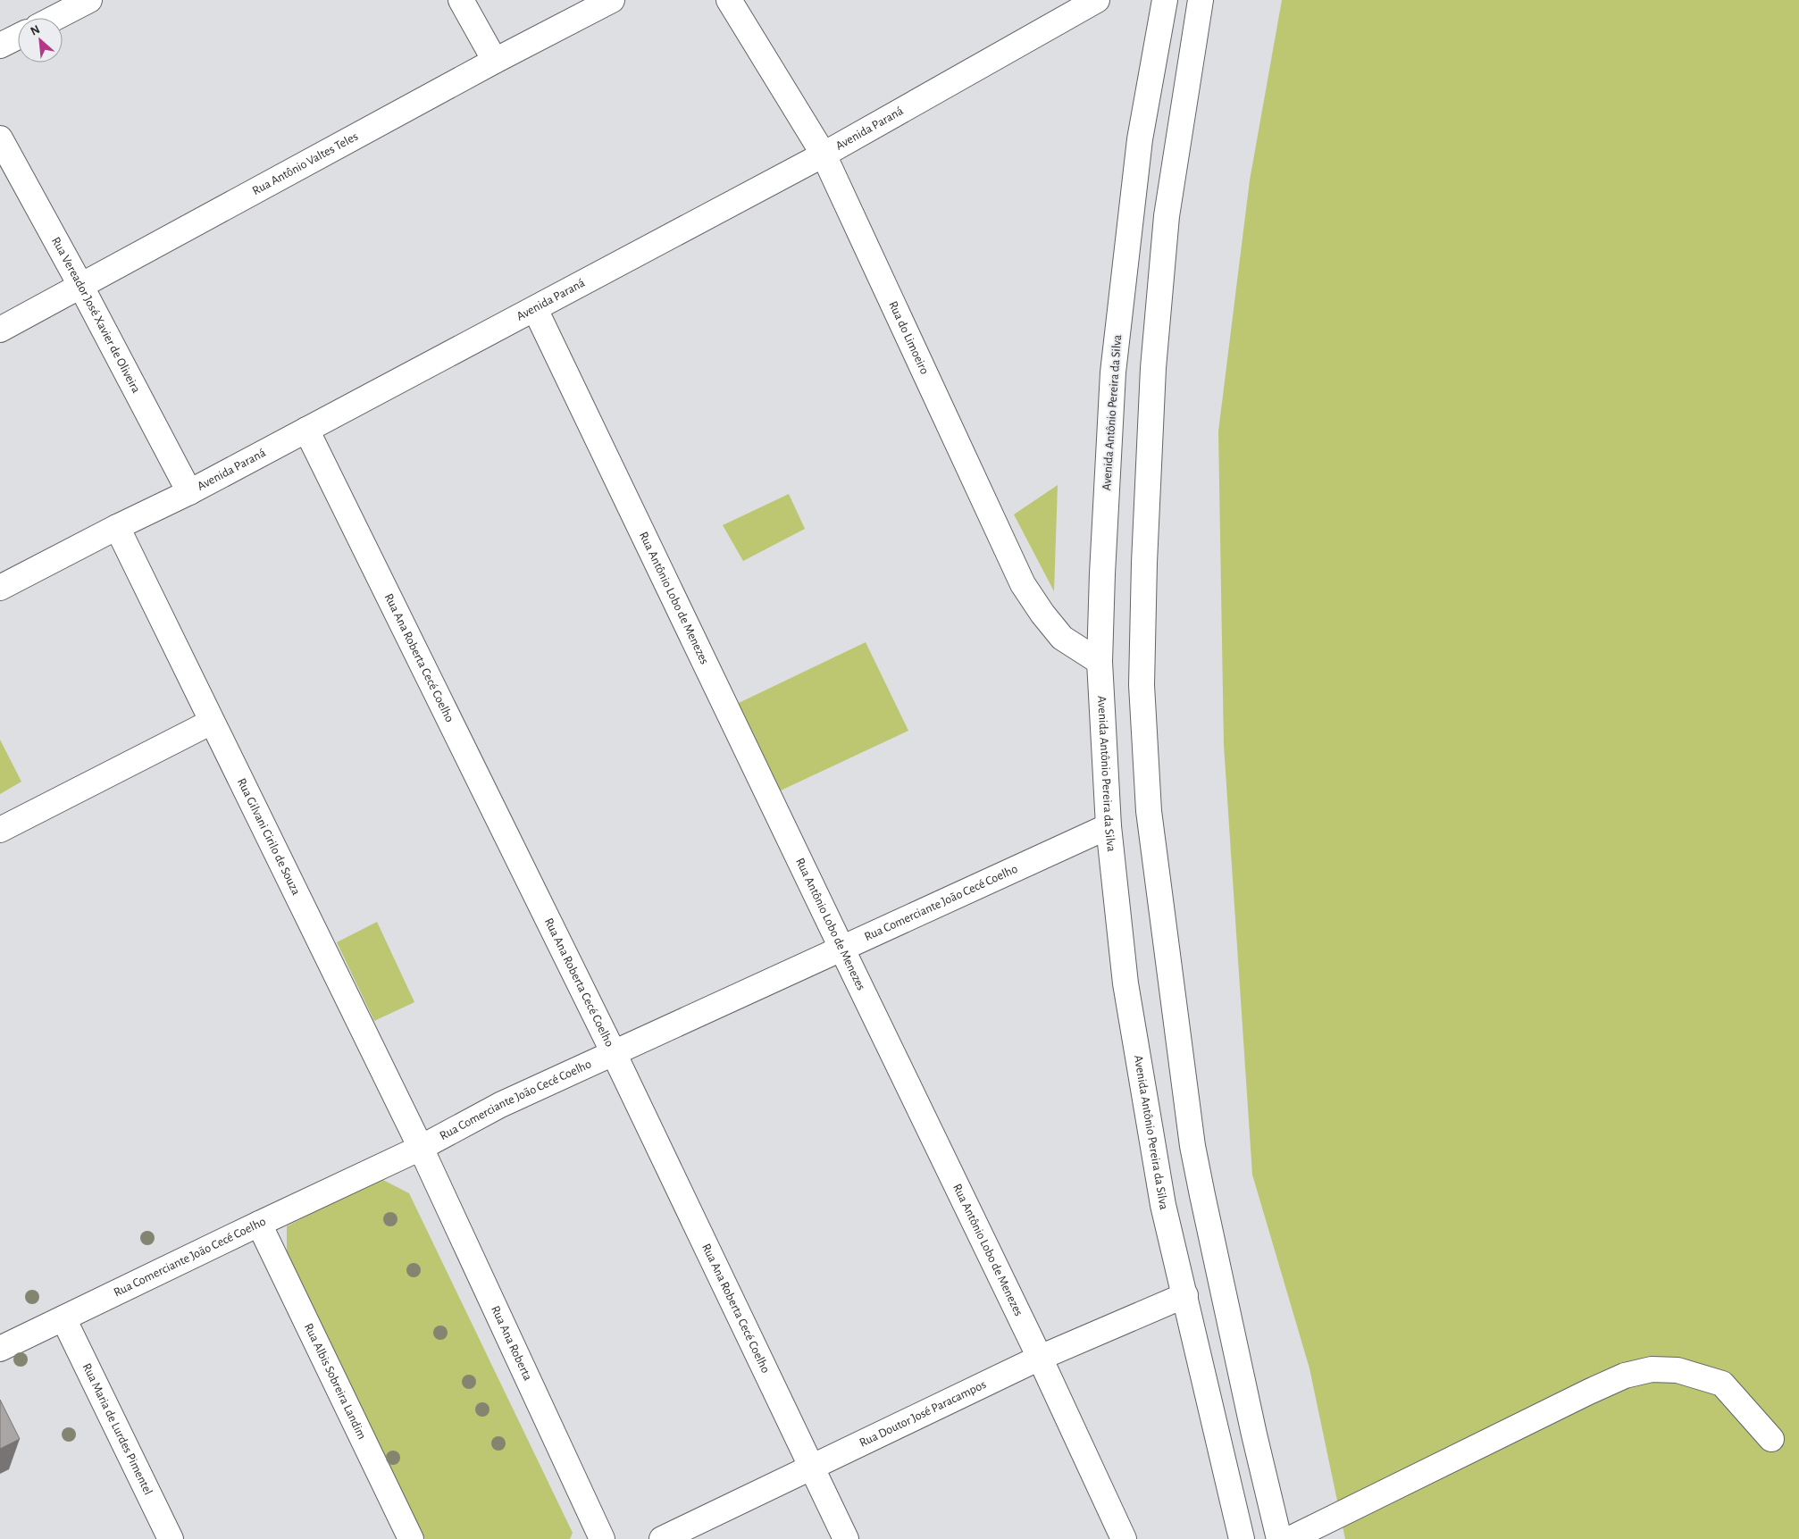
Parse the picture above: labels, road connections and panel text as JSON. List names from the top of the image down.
{
  "streets": {
    "street": [
      "Avenida Paraná",
      "Rua Antônio Valtes Teles",
      "Rua Vereador José Xavier de Oliveira",
      "Rua do Limoeiro",
      "Avenida Antônio Pereira da Silva",
      "Rua Antônio Lobo de Menezes",
      "Rua Ana Roberta Cecé Coelho",
      "Rua Gilvani Cirilo de Souza",
      "Rua Comerciante João Cecé Coelho",
      "Rua Ana Roberta",
      "Rua Albis Sobreira Landim",
      "Rua Doutor José Paracampos",
      "Rua Maria de Lurdes Pimentel"
    ]
  },
  "crossings": [
    ["Avenida Paraná", "Rua Vereador José Xavier de Oliveira"],
    ["Avenida Paraná", "Rua do Limoeiro"],
    ["Avenida Paraná", "Rua Antônio Lobo de Menezes"],
    ["Avenida Paraná", "Rua Ana Roberta Cecé Coelho"],
    ["Avenida Paraná", "Rua Gilvani Cirilo de Souza"],
    ["Rua Antônio Valtes Teles", "Rua Vereador José Xavier de Oliveira"],
    ["Rua do Limoeiro", "Avenida Antônio Pereira da Silva"],
    ["Avenida Antônio Pereira da Silva", "Rua Comerciante João Cecé Coelho"],
    ["Avenida Antônio Pereira da Silva", "Rua Doutor José Paracampos"],
    ["Rua Antônio Lobo de Menezes", "Rua Comerciante João Cecé Coelho"],
    ["Rua Antônio Lobo de Menezes", "Rua Doutor José Paracampos"],
    ["Rua Ana Roberta Cecé Coelho", "Rua Comerciante João Cecé Coelho"],
    ["Rua Ana Roberta Cecé Coelho", "Rua Doutor José Paracampos"],
    ["Rua Gilvani Cirilo de Souza", "Rua Comerciante João Cecé Coelho"],
    ["Rua Gilvani Cirilo de Souza", "Rua Ana Roberta"],
    ["Rua Comerciante João Cecé Coelho", "Rua Ana Roberta"],
    ["Rua Comerciante João Cecé Coelho", "Rua Albis Sobreira Landim"],
    ["Rua Comerciante João Cecé Coelho", "Rua Maria de Lurdes Pimentel"]
  ],
  "north": "top left"
}
